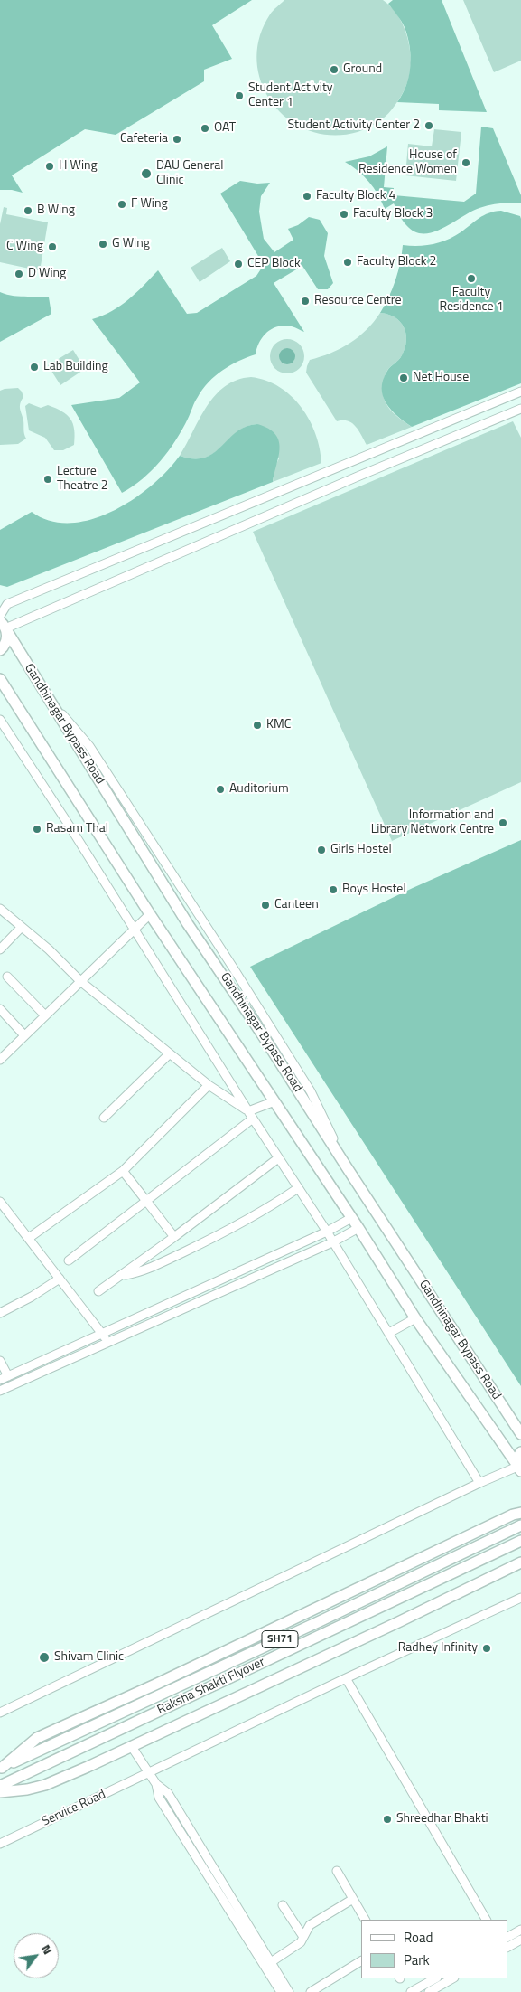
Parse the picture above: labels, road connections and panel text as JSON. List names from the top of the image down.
{
  "streets": {
    "main road": ["Gandhinagar Bypass Road", "SH71", "Raksha Shakti Flyover"],
    "street": ["Service Road"]
  },
  "places": [
    "Ground",
    "Student Activity Center 1",
    "Student Activity Center 2",
    "OAT",
    "Cafeteria",
    "House of Residence Women",
    "H Wing",
    "DAU General Clinic",
    "Faculty Block 4",
    "F Wing",
    "B Wing",
    "Faculty Block 3",
    "G Wing",
    "C Wing",
    "Faculty Block 2",
    "CEP Block",
    "D Wing",
    "Faculty Residence 1",
    "Resource Centre",
    "Lab Building",
    "Net House",
    "Lecture Theatre 2",
    "KMC",
    "Auditorium",
    "Information and Library Network Centre",
    "Rasam Thal",
    "Girls Hostel",
    "Boys Hostel",
    "Canteen",
    "Radhey Infinity",
    "Shivam Clinic",
    "Shreedhar Bhakti"
  ],
  "legend": ["Road", "Park"],
  "north": "top right"
}
